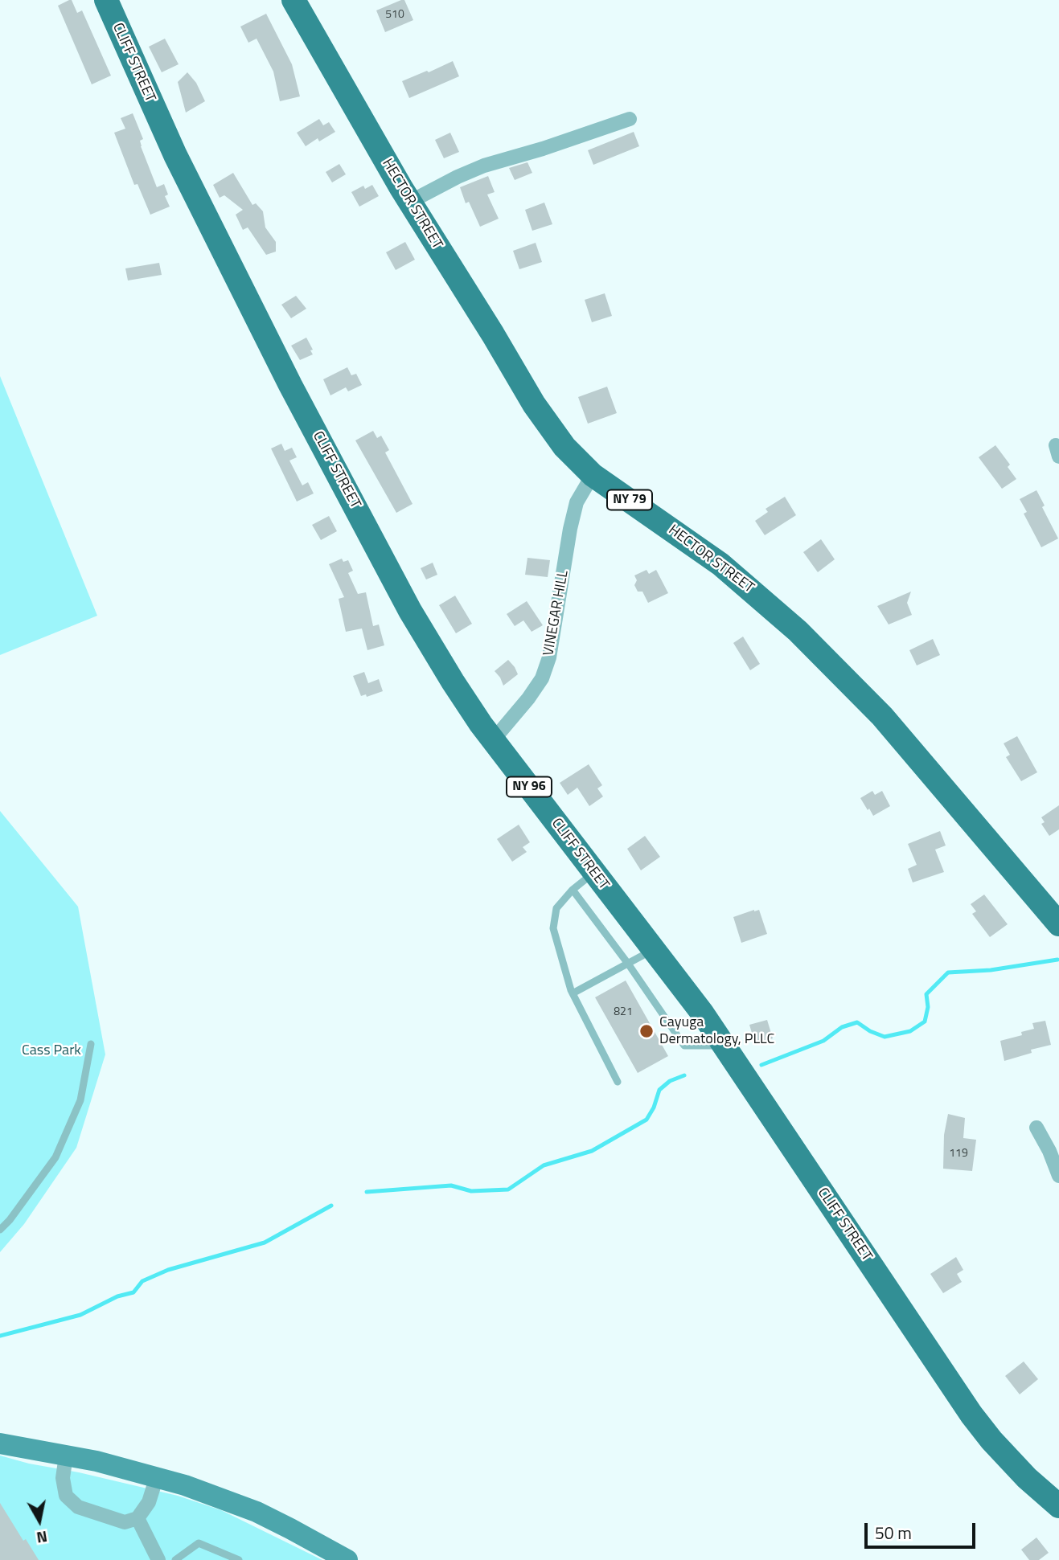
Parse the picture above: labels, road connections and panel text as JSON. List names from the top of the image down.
{
  "streets": {
    "main road": [
      "CLIFF STREET",
      "HECTOR STREET",
      "NY 79",
      "NY 96"
    ],
    "street": ["VINEGAR HILL"]
  },
  "crossings": [
    ["CLIFF STREET", "VINEGAR HILL"],
    ["HECTOR STREET", "VINEGAR HILL"]
  ],
  "parks": ["Cass Park"],
  "places": ["Cayuga Dermatology, PLLC"],
  "house_numbers": ["510", "821", "119"],
  "scale_bar": "50 m",
  "north": "bottom"
}
